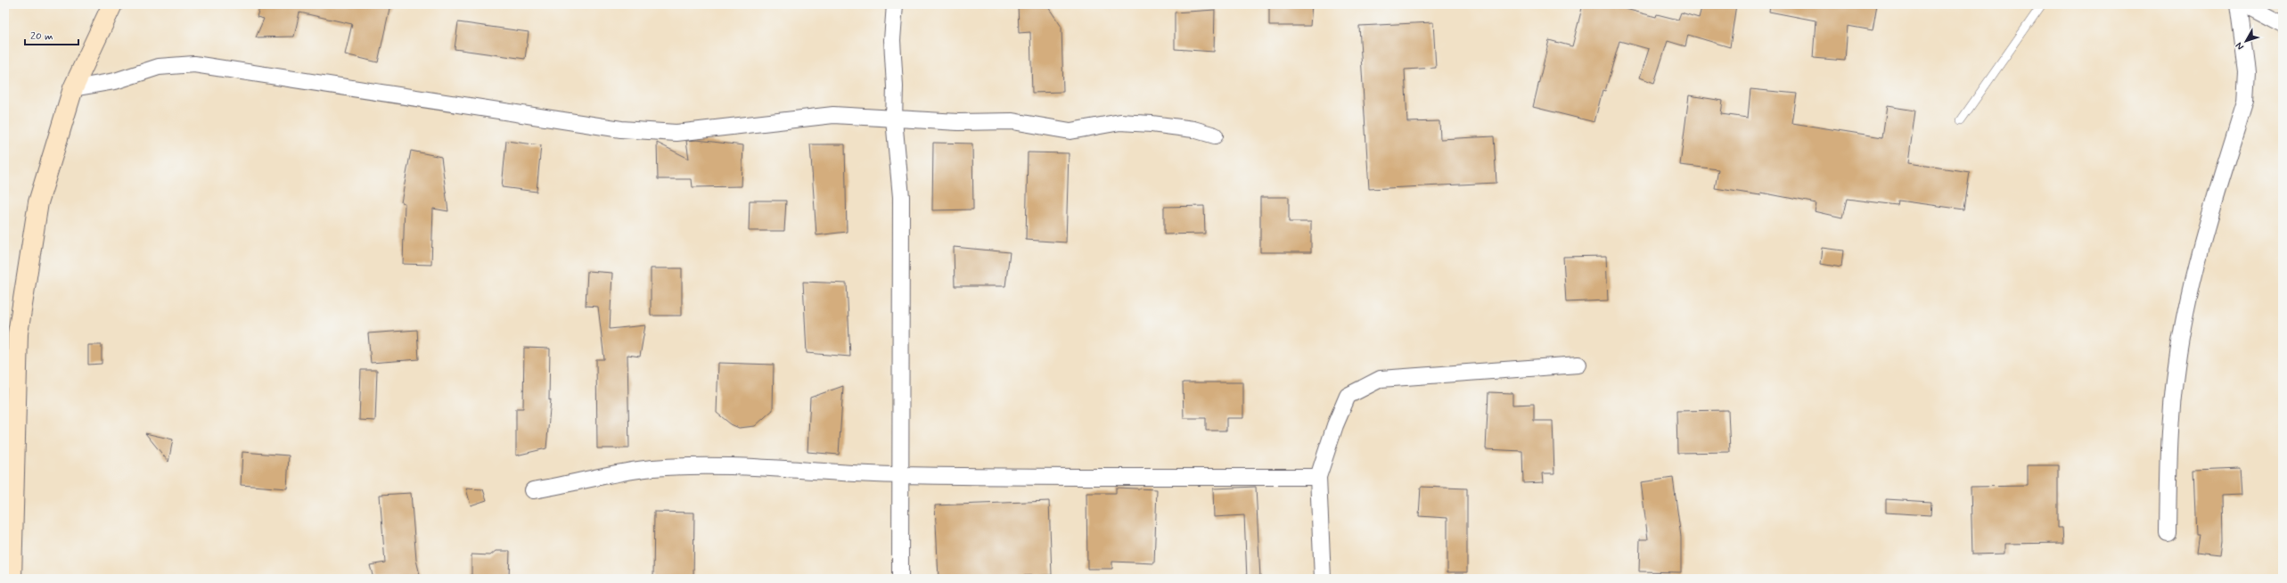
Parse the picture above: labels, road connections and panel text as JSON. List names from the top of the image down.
{
  "scale_bar": "20 m",
  "north": "bottom left"
}
